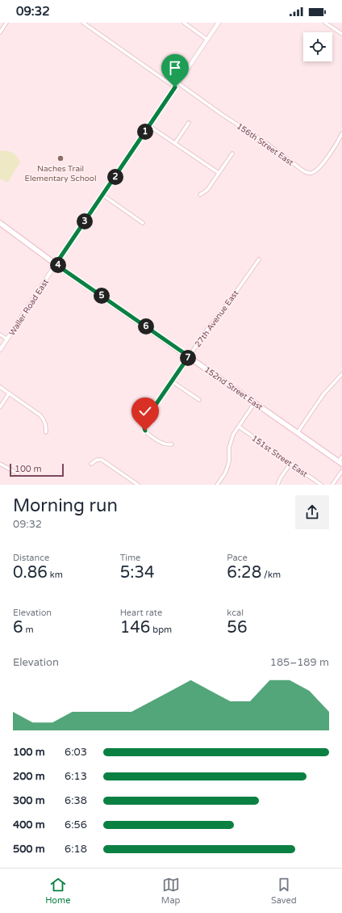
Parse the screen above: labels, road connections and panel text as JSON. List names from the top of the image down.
{
  "streets": {
    "main road": ["152nd Street East"],
    "street": [
      "156th Street East",
      "Waller Road East",
      "27th Avenue East",
      "151st Street East"
    ]
  },
  "crossings": [
    ["156th Street East", "Waller Road East"],
    ["Waller Road East", "152nd Street East"],
    ["27th Avenue East", "152nd Street East"]
  ],
  "places": ["Naches Trail Elementary School"],
  "scale_bar": "100 m",
  "page": {
    "status": "09:32",
    "pins": [
      "1",
      "2",
      "3",
      "4",
      "5",
      "6",
      "7"
    ],
    "scale": "100 m",
    "heading": ["Morning run", "09:32"],
    "stats": [
      ["Distance", "0.86 km"],
      ["Time", "5:34"],
      ["Pace", "6:28 /km"],
      ["Elevation", "6 m"],
      ["Heart rate", "146 bpm"],
      ["kcal", "56"]
    ],
    "chart": ["Elevation", "185–189 m"],
    "list": [
      {
        "name": "100 m",
        "note": "6:03"
      },
      {
        "name": "200 m",
        "note": "6:13"
      },
      {
        "name": "300 m",
        "note": "6:38"
      },
      {
        "name": "400 m",
        "note": "6:56"
      },
      {
        "name": "500 m",
        "note": "6:18"
      }
    ],
    "tabs": ["Home", "Map", "Saved"]
  }
}
